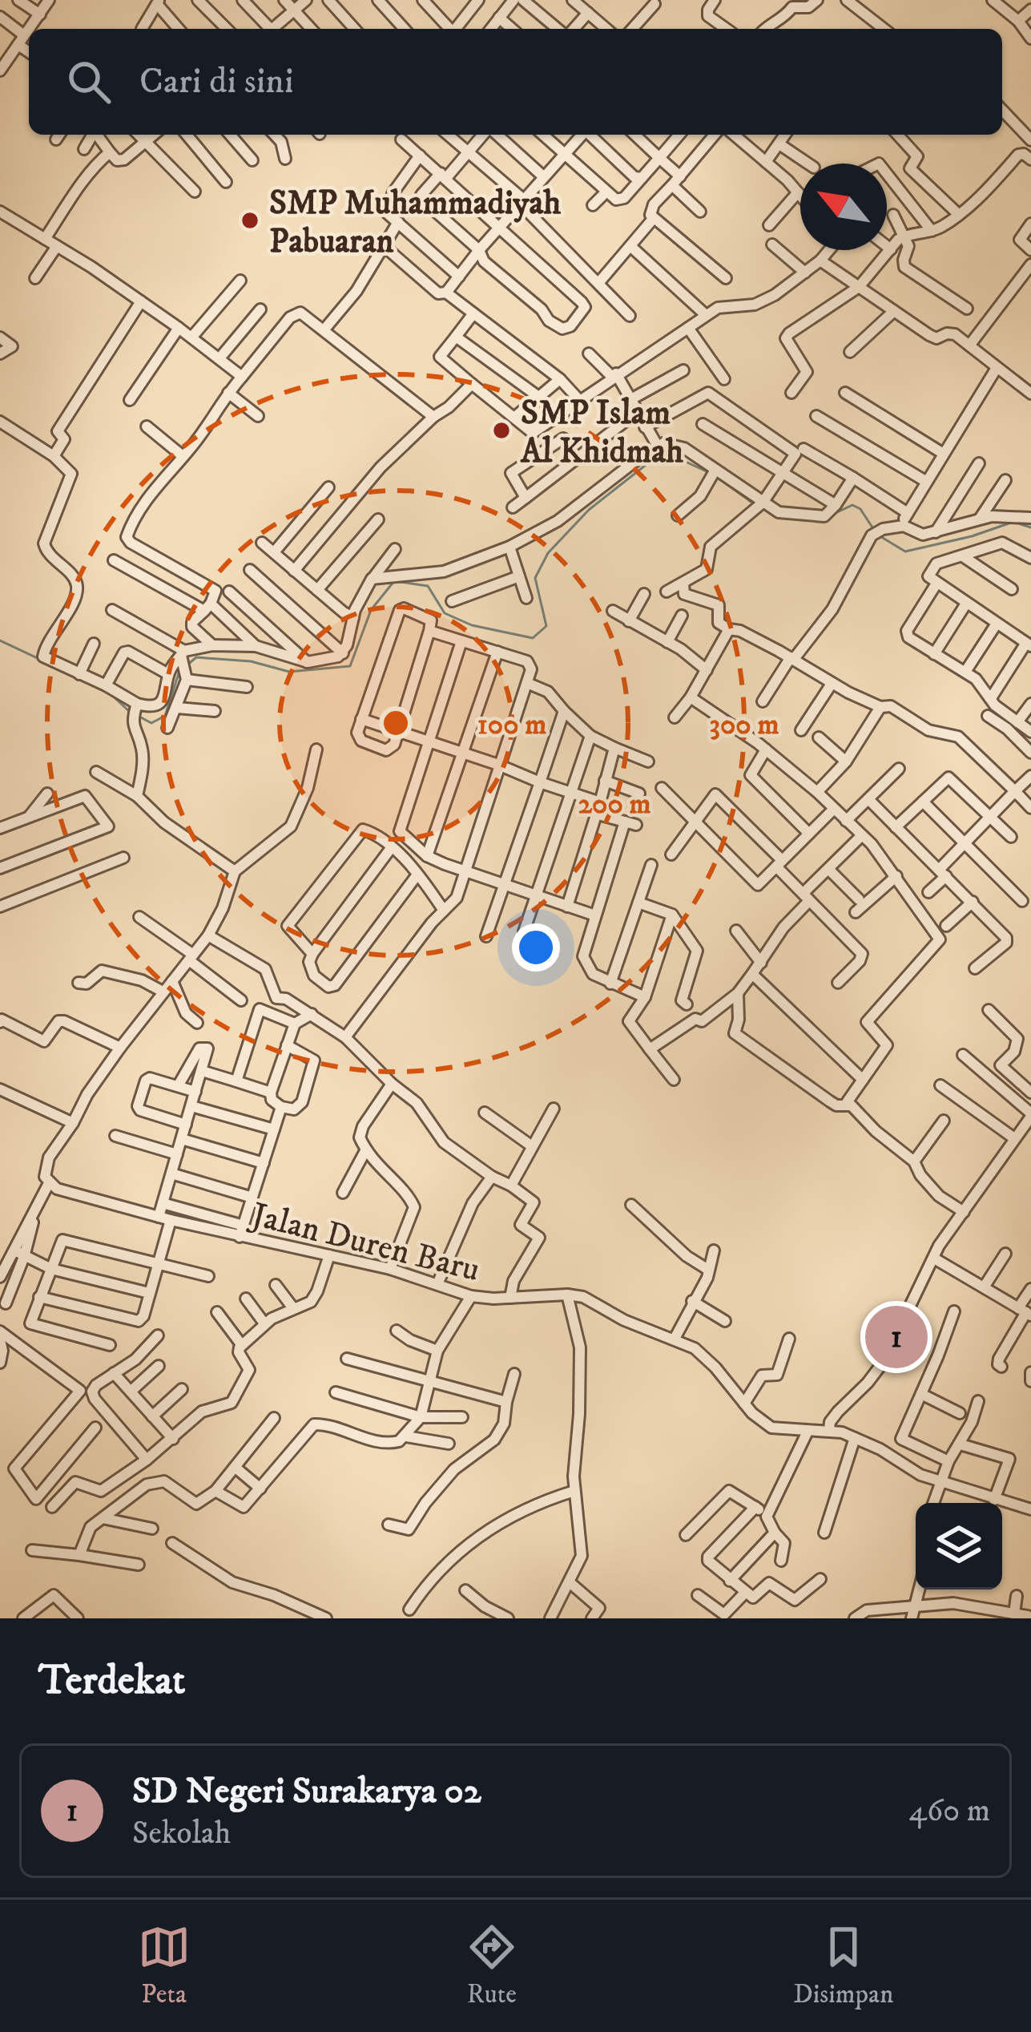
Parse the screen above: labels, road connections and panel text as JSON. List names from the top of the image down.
{
  "streets": {
    "street": ["Jalan Duren Baru"]
  },
  "places": ["SMP Muhammadiyah Pabuaran", "SMP Islam Al Khidmah"],
  "north": "top left",
  "page": {
    "search": "Cari di sini",
    "pins": "1",
    "heading": "Terdekat",
    "list": [
      {
        "mark": "1",
        "name": "SD Negeri Surakarya 02",
        "note": "Sekolah",
        "value": "460 m"
      }
    ],
    "nav": ["Peta", "Rute", "Disimpan"]
  },
  "rings": ["100 m", "300 m", "200 m"]
}
